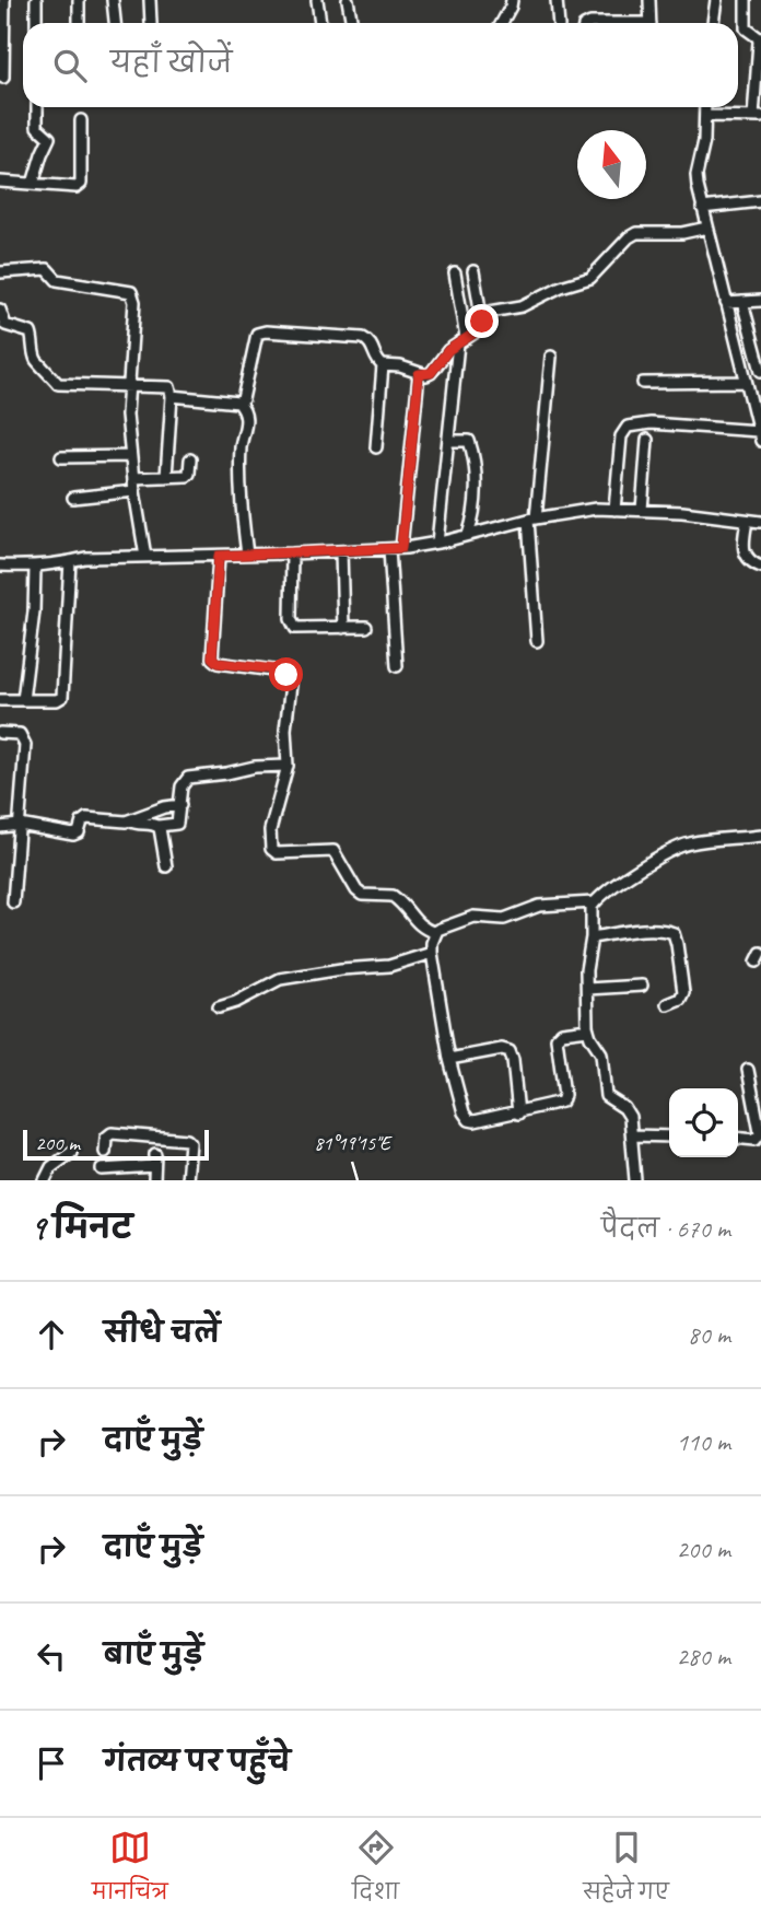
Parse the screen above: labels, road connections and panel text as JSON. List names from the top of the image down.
{
  "scale_bar": "200 m",
  "north": "top",
  "page": {
    "search": "यहाँ खोजें",
    "scale": "200 m",
    "heading": ["9 मिनट", "पैदल · 670 m"],
    "list": [
      ["सीधे चलें", "80 m"],
      ["दाएँ मुड़ें", "110 m"],
      ["दाएँ मुड़ें", "200 m"],
      ["बाएँ मुड़ें", "280 m"],
      "गंतव्य पर पहुँचे"
    ],
    "nav": ["मानचित्र", "दिशा", "सहेजे गए"]
  },
  "coordinates": ["81°19'15\"E"]
}
